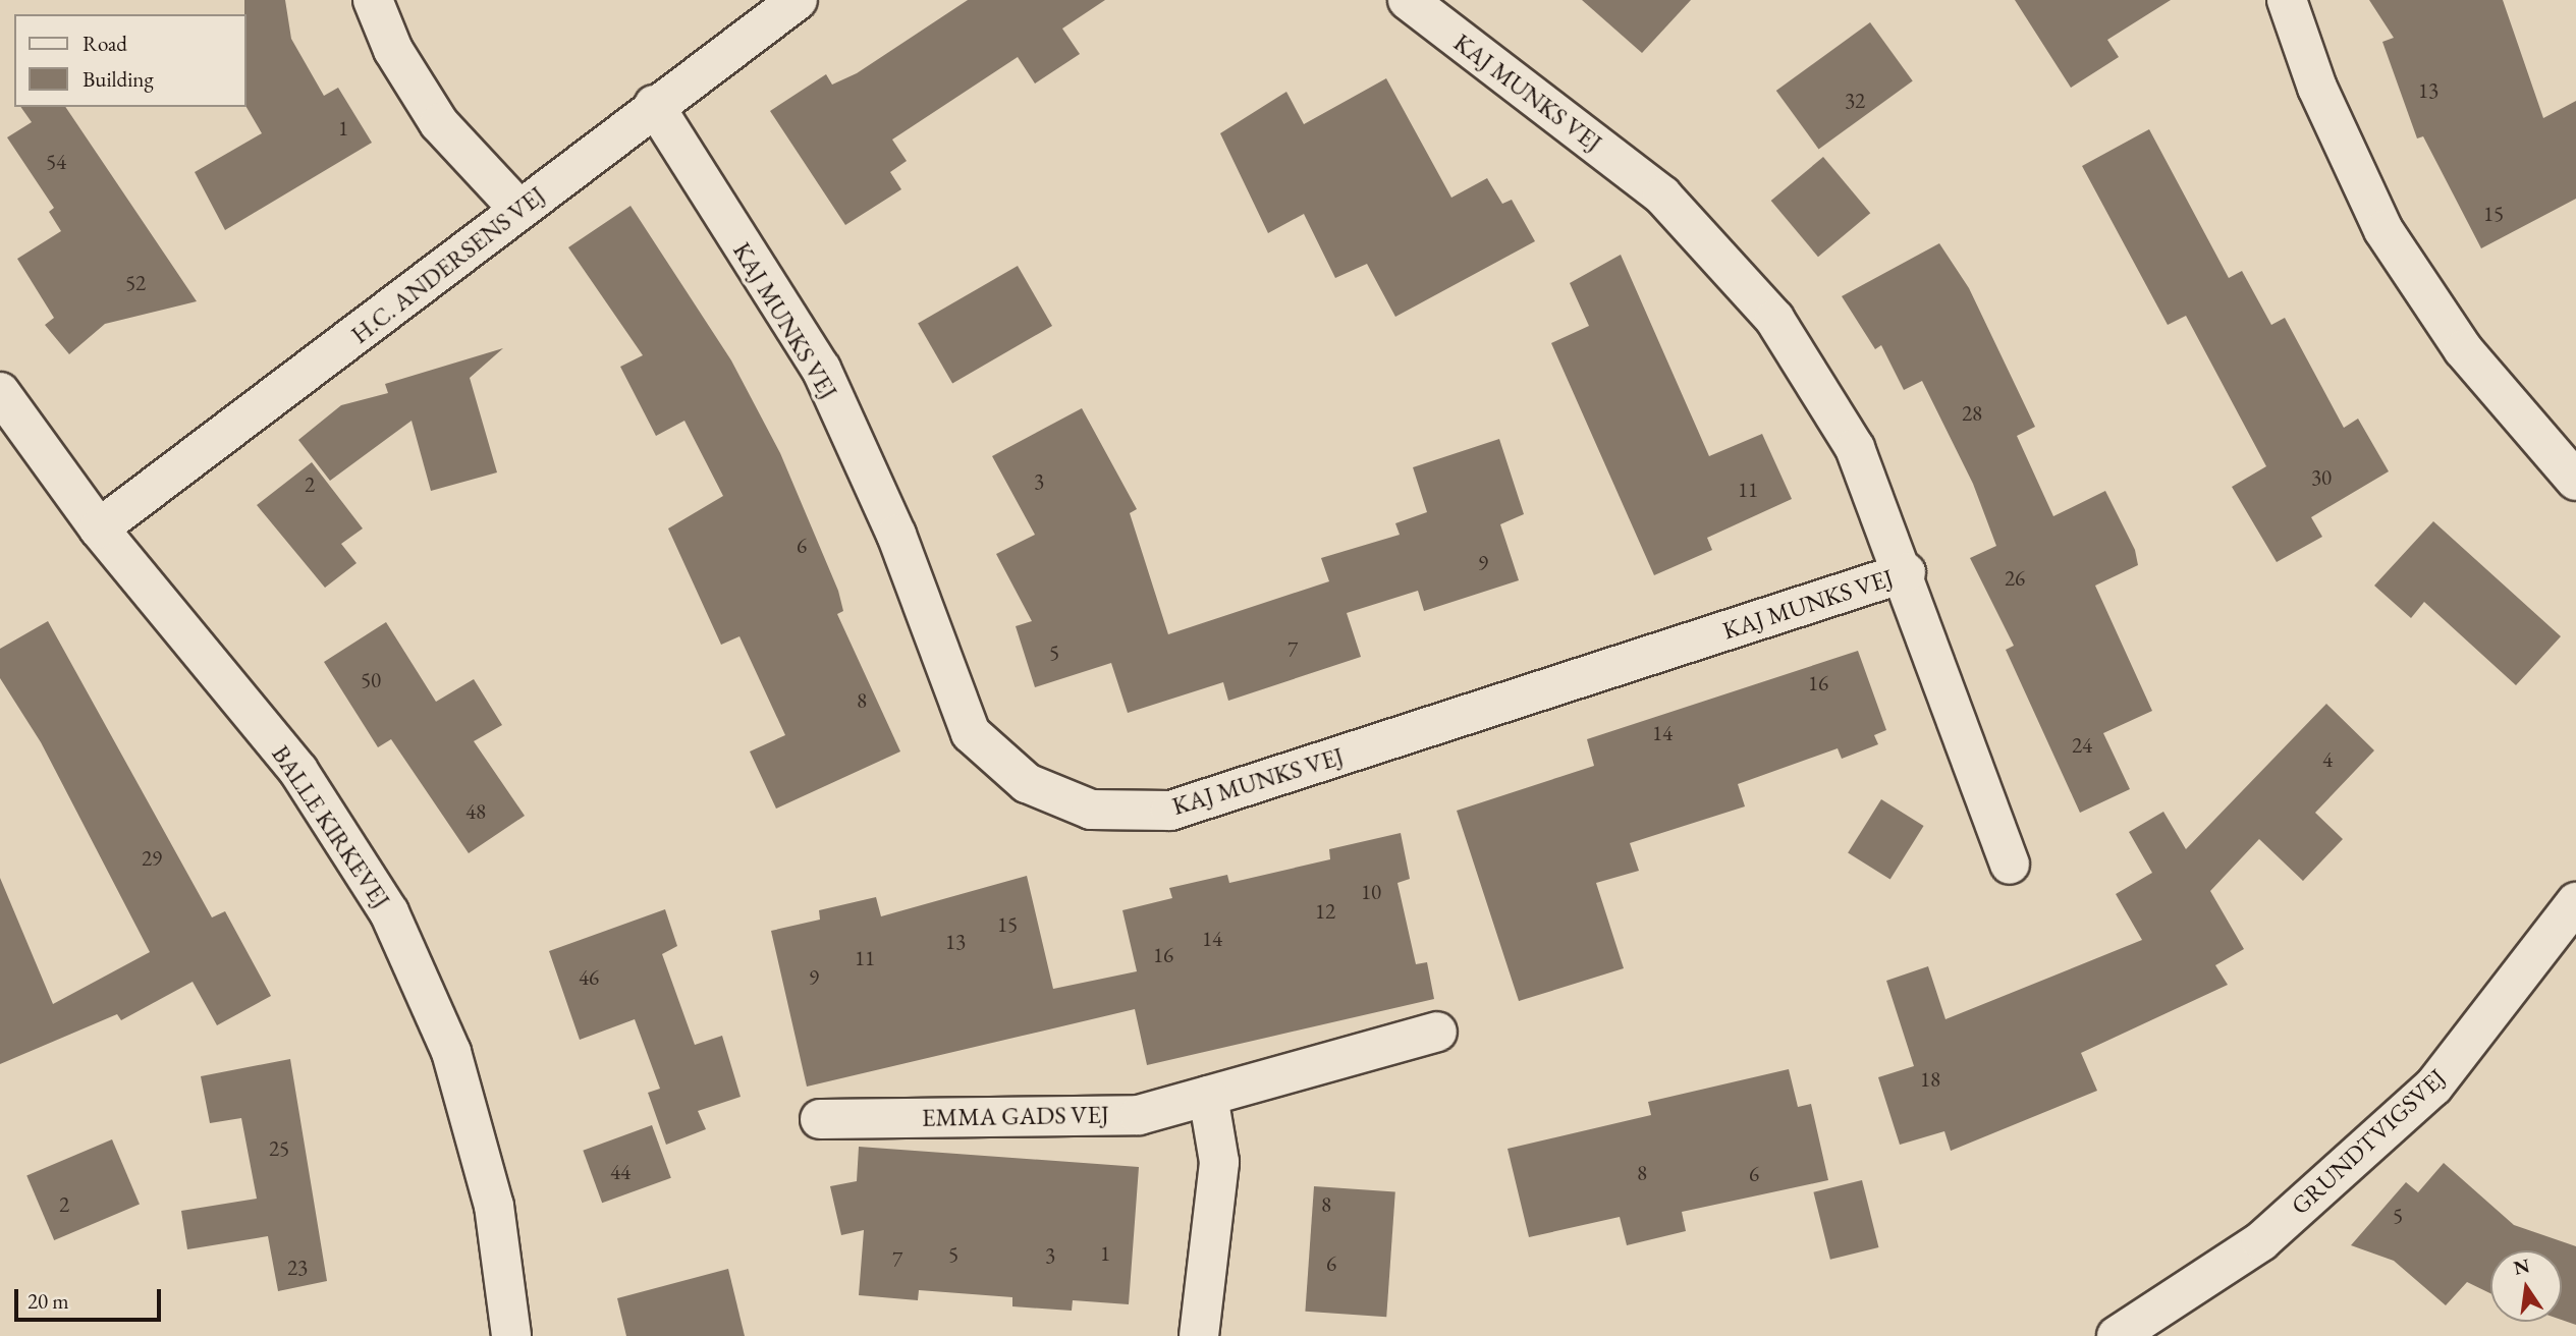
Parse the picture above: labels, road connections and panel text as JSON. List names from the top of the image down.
{
  "streets": {
    "street": [
      "KAJ MUNKS VEJ",
      "H.C. ANDERSENS VEJ",
      "BALLE KIRKEVEJ",
      "EMMA GADS VEJ",
      "GRUNDTVIGSVEJ"
    ]
  },
  "crossings": [
    ["KAJ MUNKS VEJ", "H.C. ANDERSENS VEJ"],
    ["H.C. ANDERSENS VEJ", "BALLE KIRKEVEJ"]
  ],
  "house_numbers": [
    "13",
    "32",
    "1",
    "54",
    "15",
    "52",
    "28",
    "30",
    "3",
    "2",
    "11",
    "6",
    "9",
    "26",
    "7",
    "5",
    "50",
    "16",
    "8",
    "14",
    "24",
    "4",
    "48",
    "29",
    "10",
    "12",
    "15",
    "14",
    "13",
    "16",
    "11",
    "46",
    "9",
    "18",
    "25",
    "44",
    "8",
    "6",
    "2",
    "8",
    "5",
    "1",
    "5",
    "3",
    "7",
    "6",
    "23"
  ],
  "legend": ["Road", "Building"],
  "scale_bar": "20 m",
  "north": "top"
}
